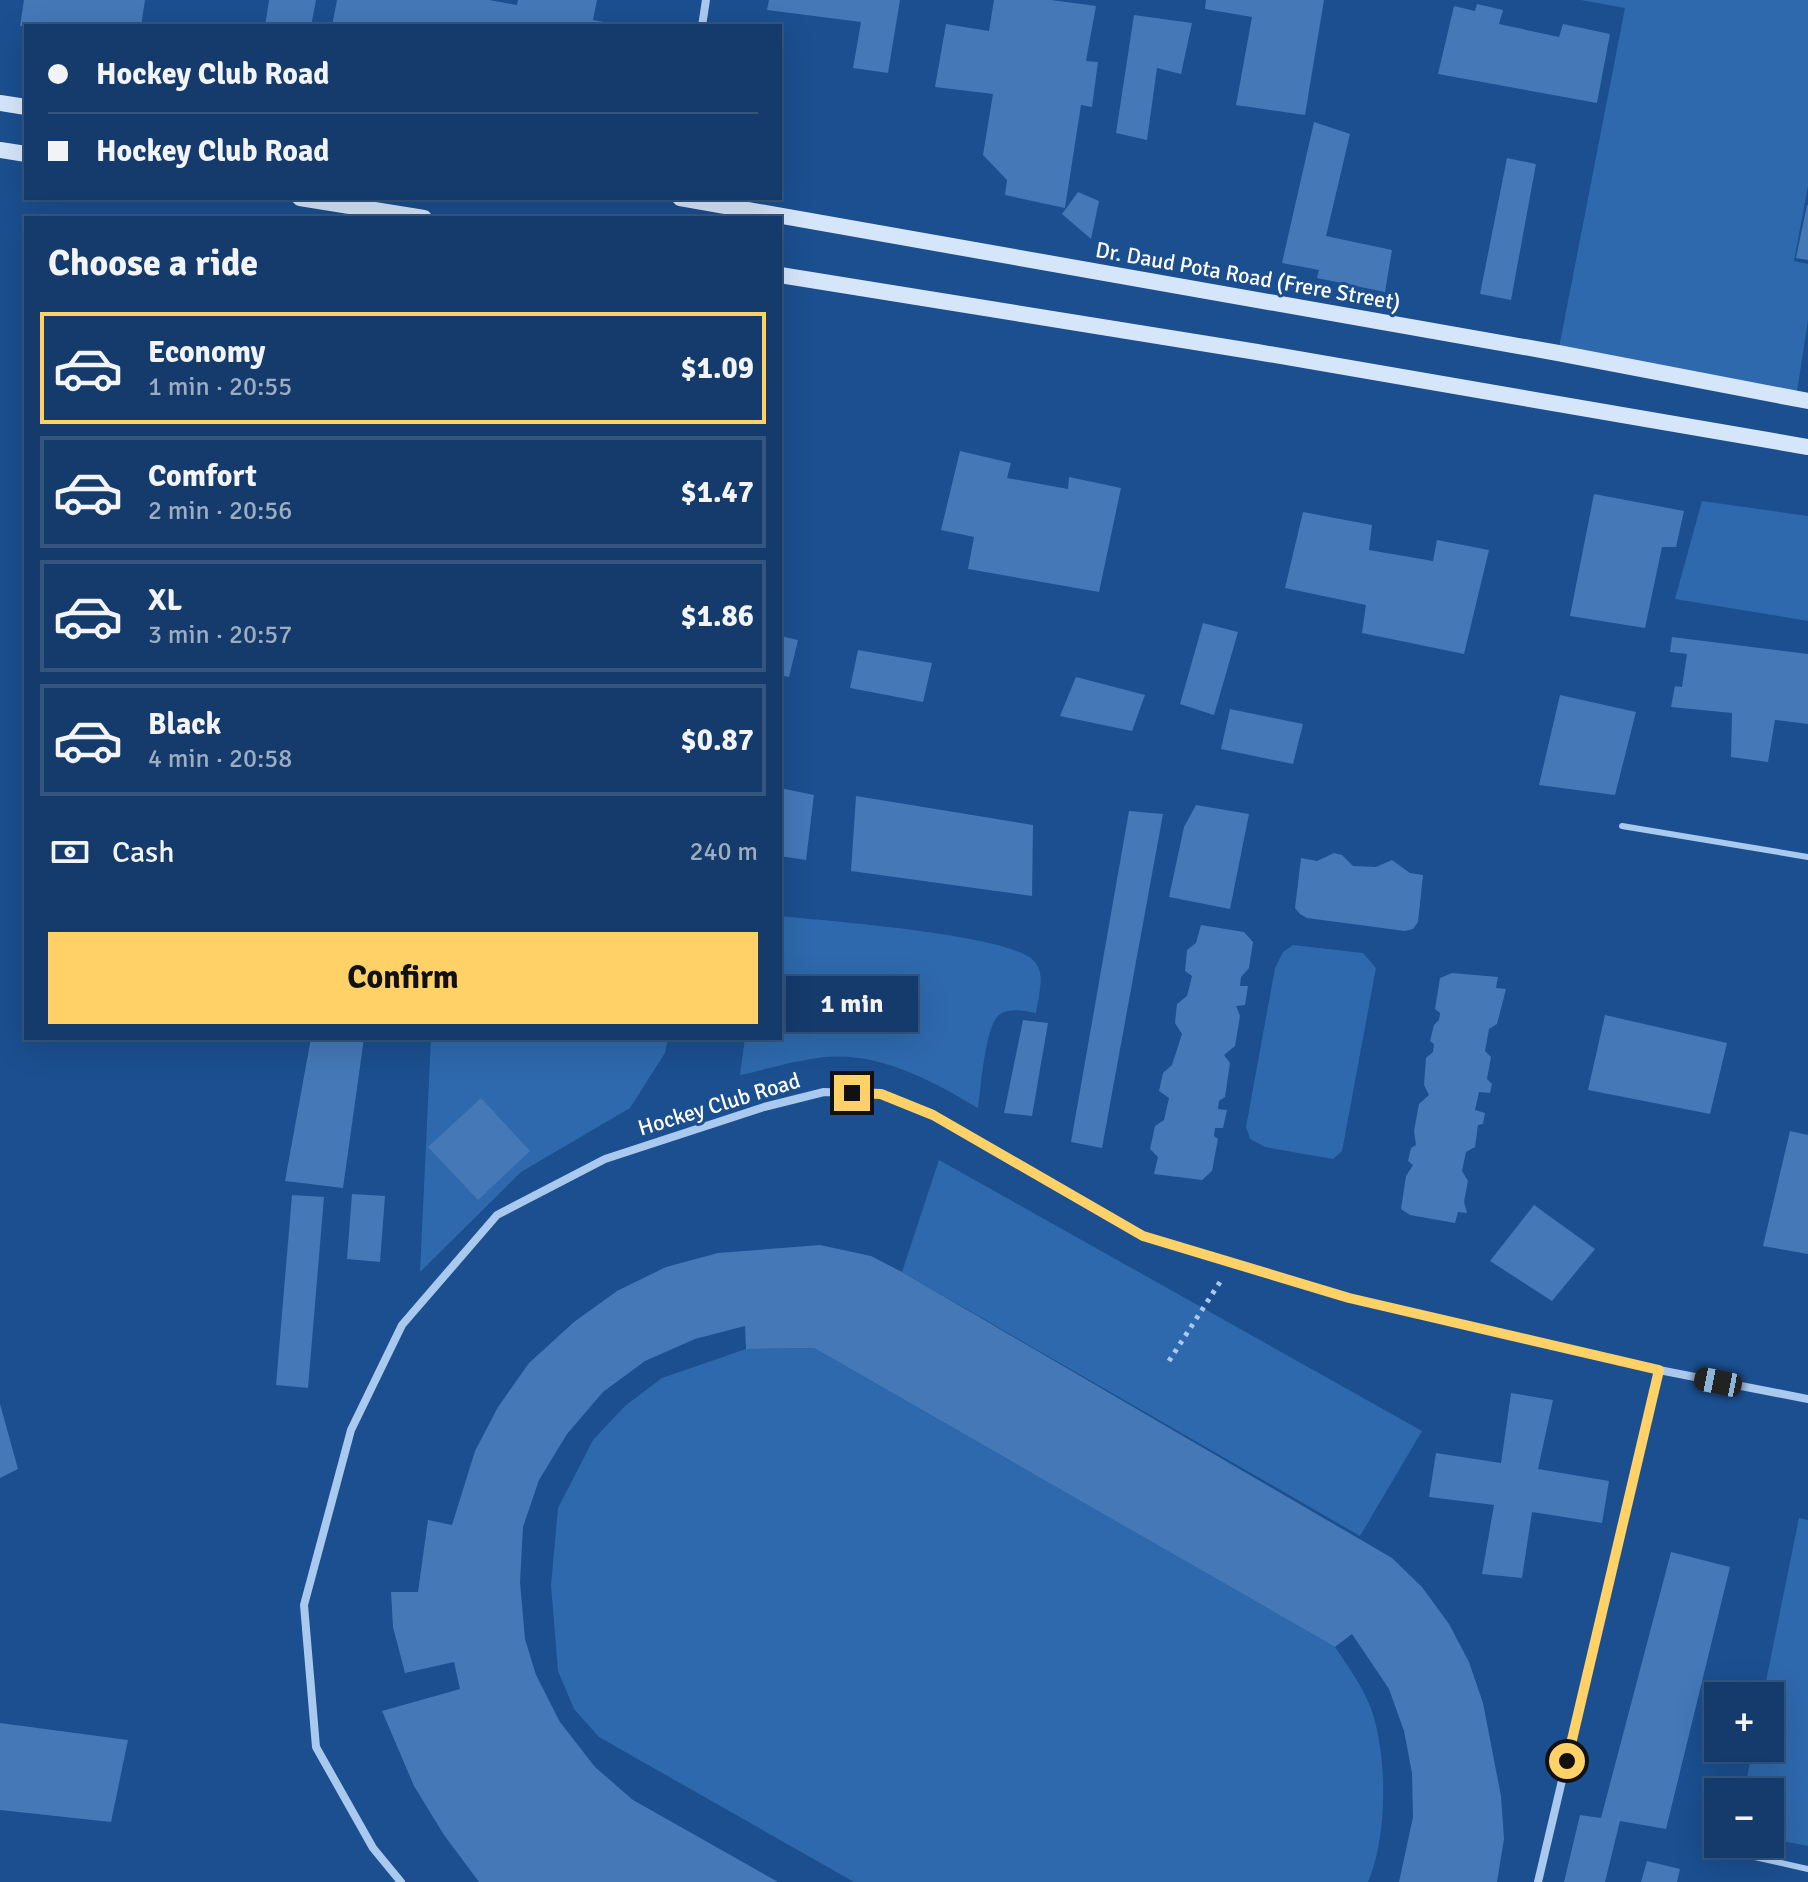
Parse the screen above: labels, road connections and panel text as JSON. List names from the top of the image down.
{
  "streets": {
    "main road": ["Dr. Daud Pota Road (Frere Street)"],
    "street": ["Hockey Club Road"]
  },
  "page": {
    "banner": ["Hockey Club Road", "Hockey Club Road"],
    "heading": "Choose a ride",
    "list": [
      {
        "name": "Economy",
        "note": "1 min · 20:55",
        "value": "$1.09"
      },
      {
        "name": "Comfort",
        "note": "2 min · 20:56",
        "value": "$1.47"
      },
      {
        "name": "XL",
        "note": "3 min · 20:57",
        "value": "$1.86"
      },
      {
        "name": "Black",
        "note": "4 min · 20:58",
        "value": "$0.87"
      }
    ],
    "pay": ["Cash", "240 m"],
    "buttons": "Confirm",
    "bubble": "1 min",
    "map_buttons": ["+", "−"]
  }
}
